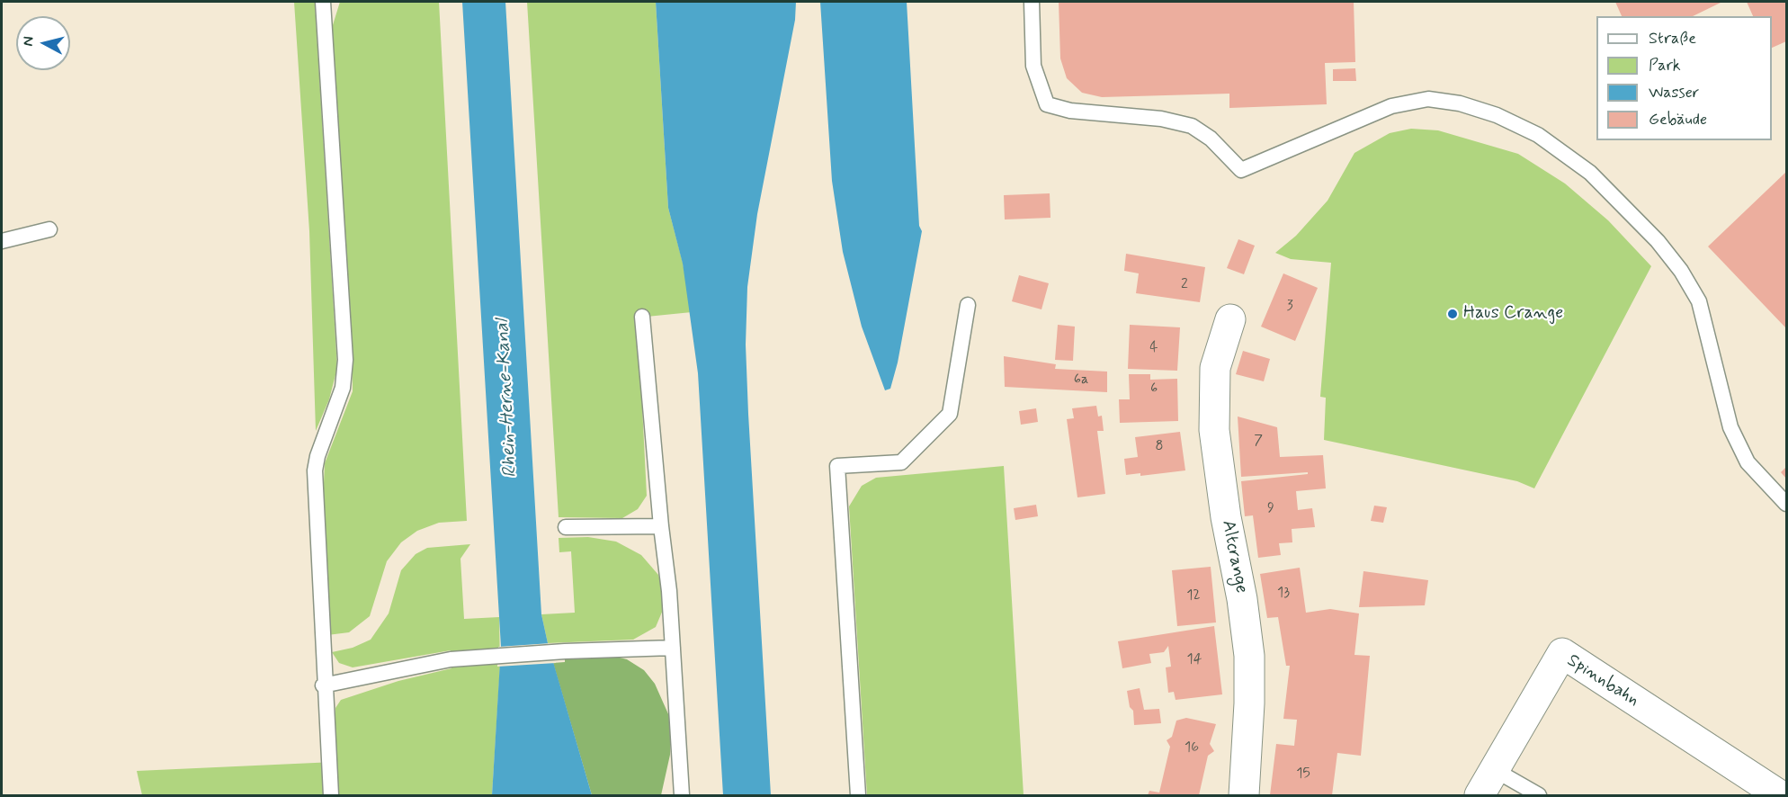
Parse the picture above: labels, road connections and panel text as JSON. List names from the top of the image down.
{
  "streets": {
    "street": ["Altcrange", "Spinnbahn"]
  },
  "water": ["Rhein-Herne-Kanal"],
  "places": ["Haus Crange"],
  "house_numbers": [
    "2",
    "3",
    "4",
    "6a",
    "6",
    "7",
    "8",
    "9",
    "13",
    "12",
    "14",
    "16",
    "15"
  ],
  "legend": [
    "Straße",
    "Park",
    "Wasser",
    "Gebäude"
  ],
  "north": "left"
}
